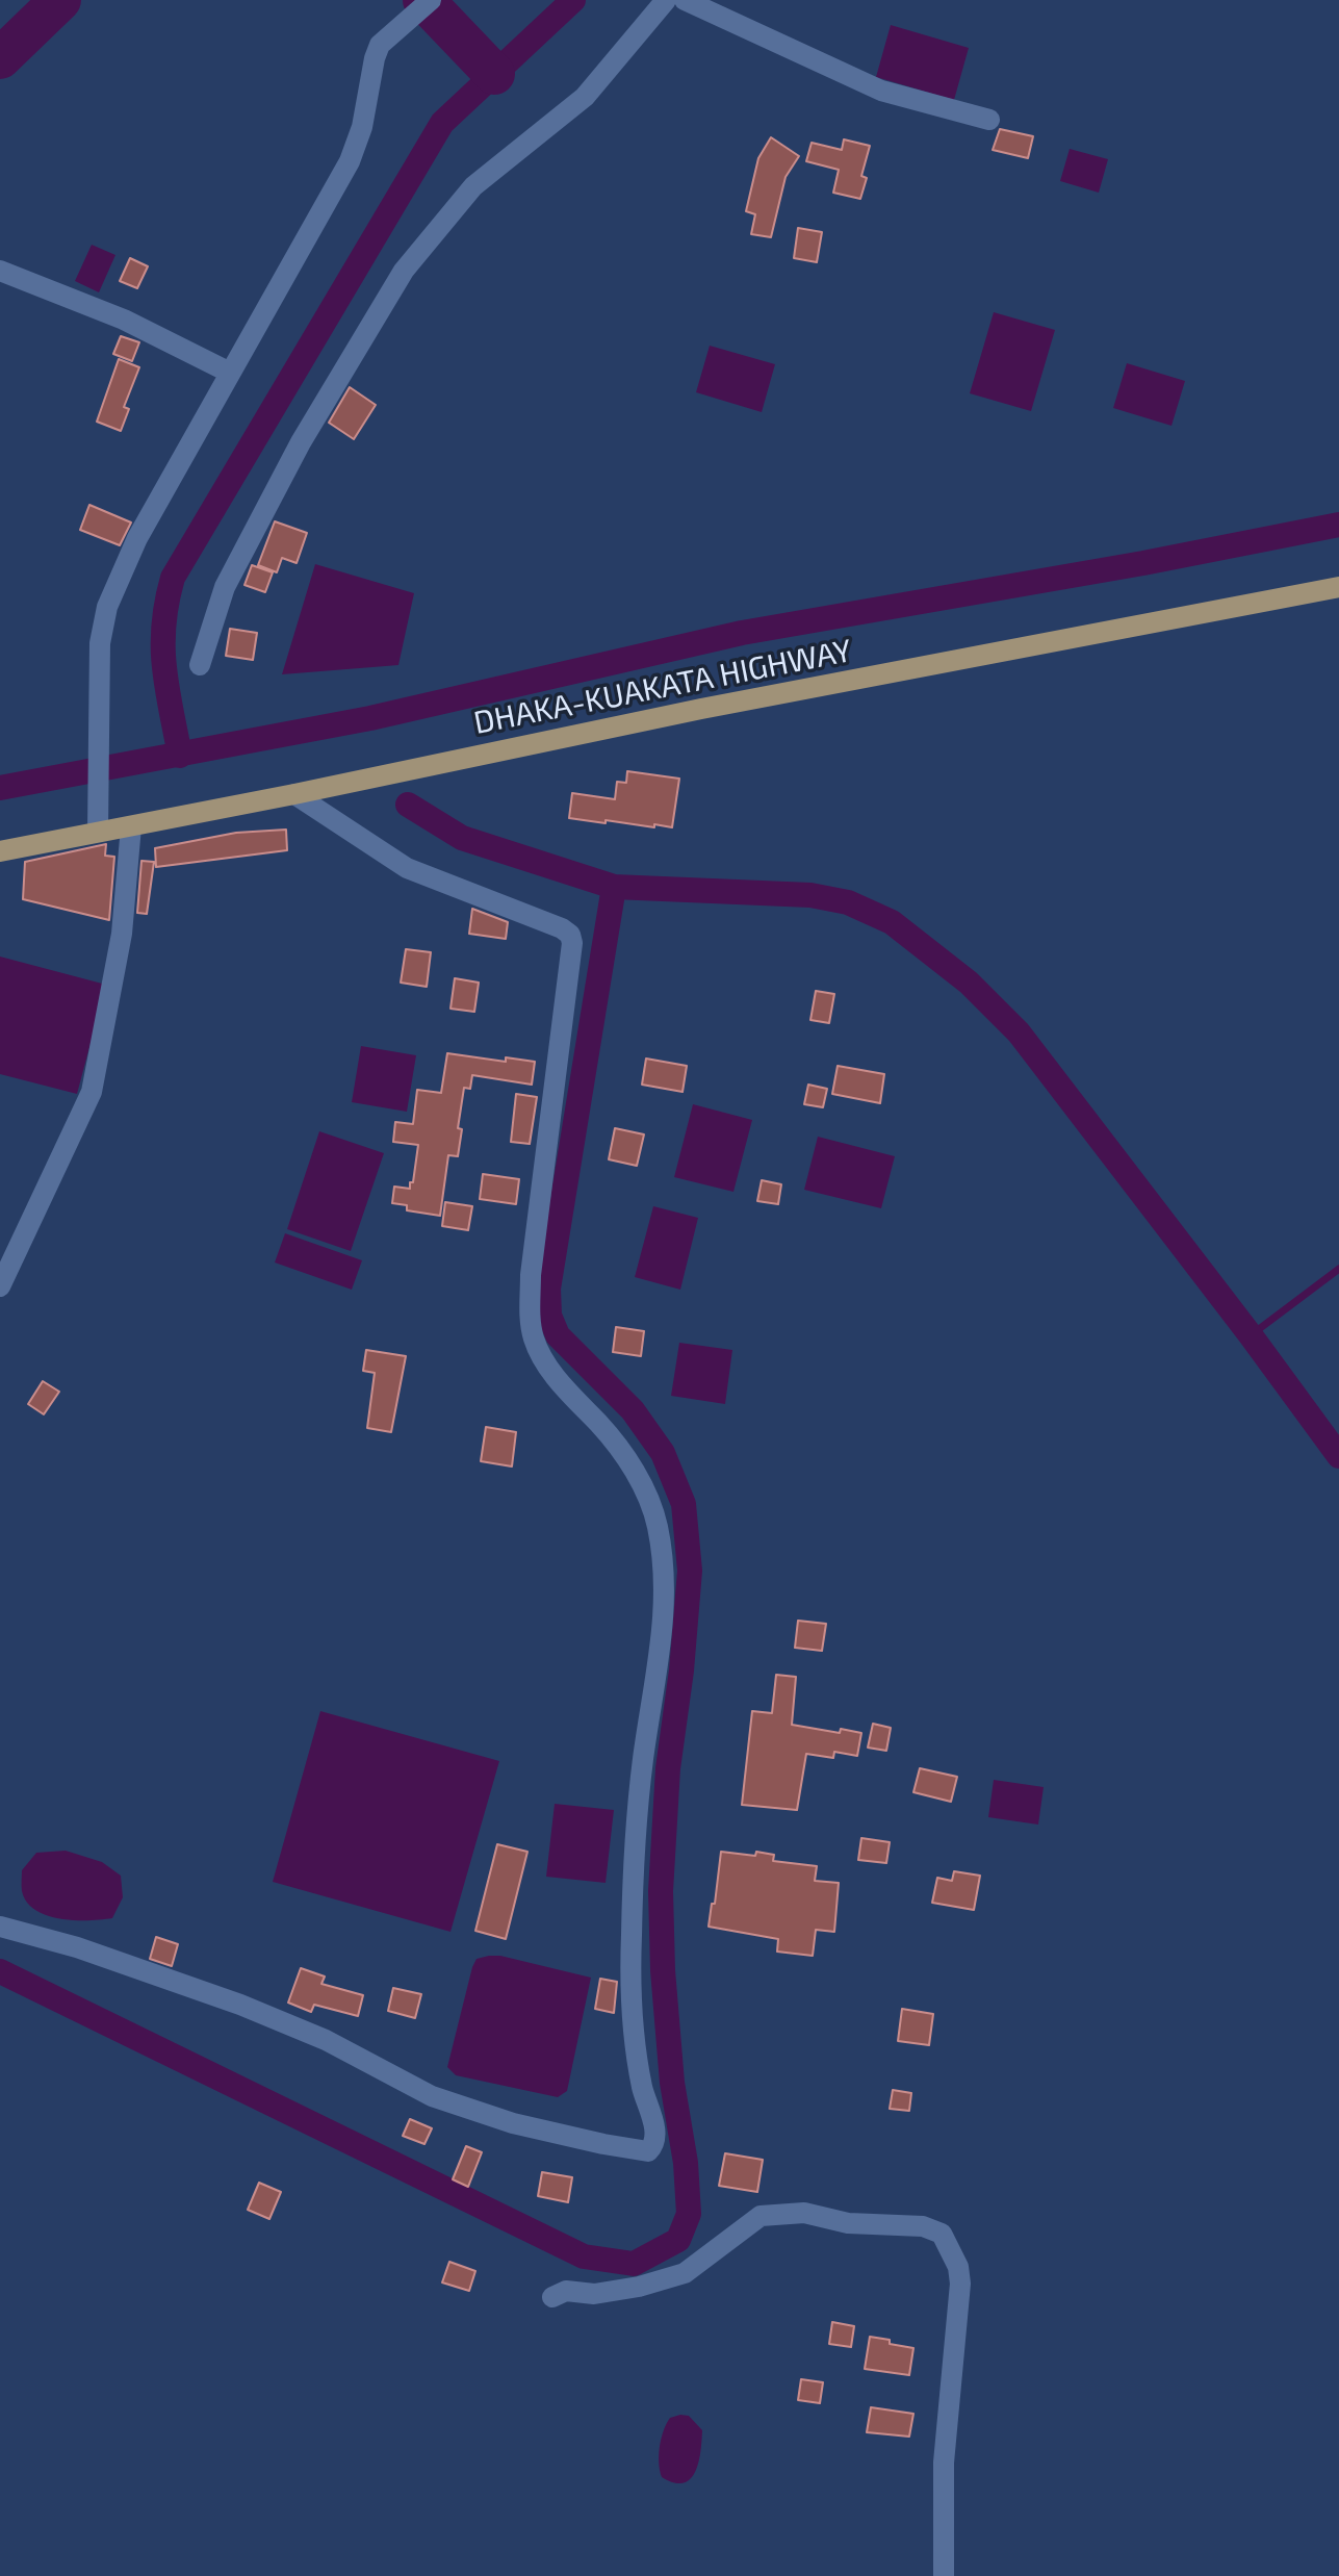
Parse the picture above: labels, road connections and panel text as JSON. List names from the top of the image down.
{
  "streets": {
    "main road": ["DHAKA-KUAKATA HIGHWAY"]
  }
}
